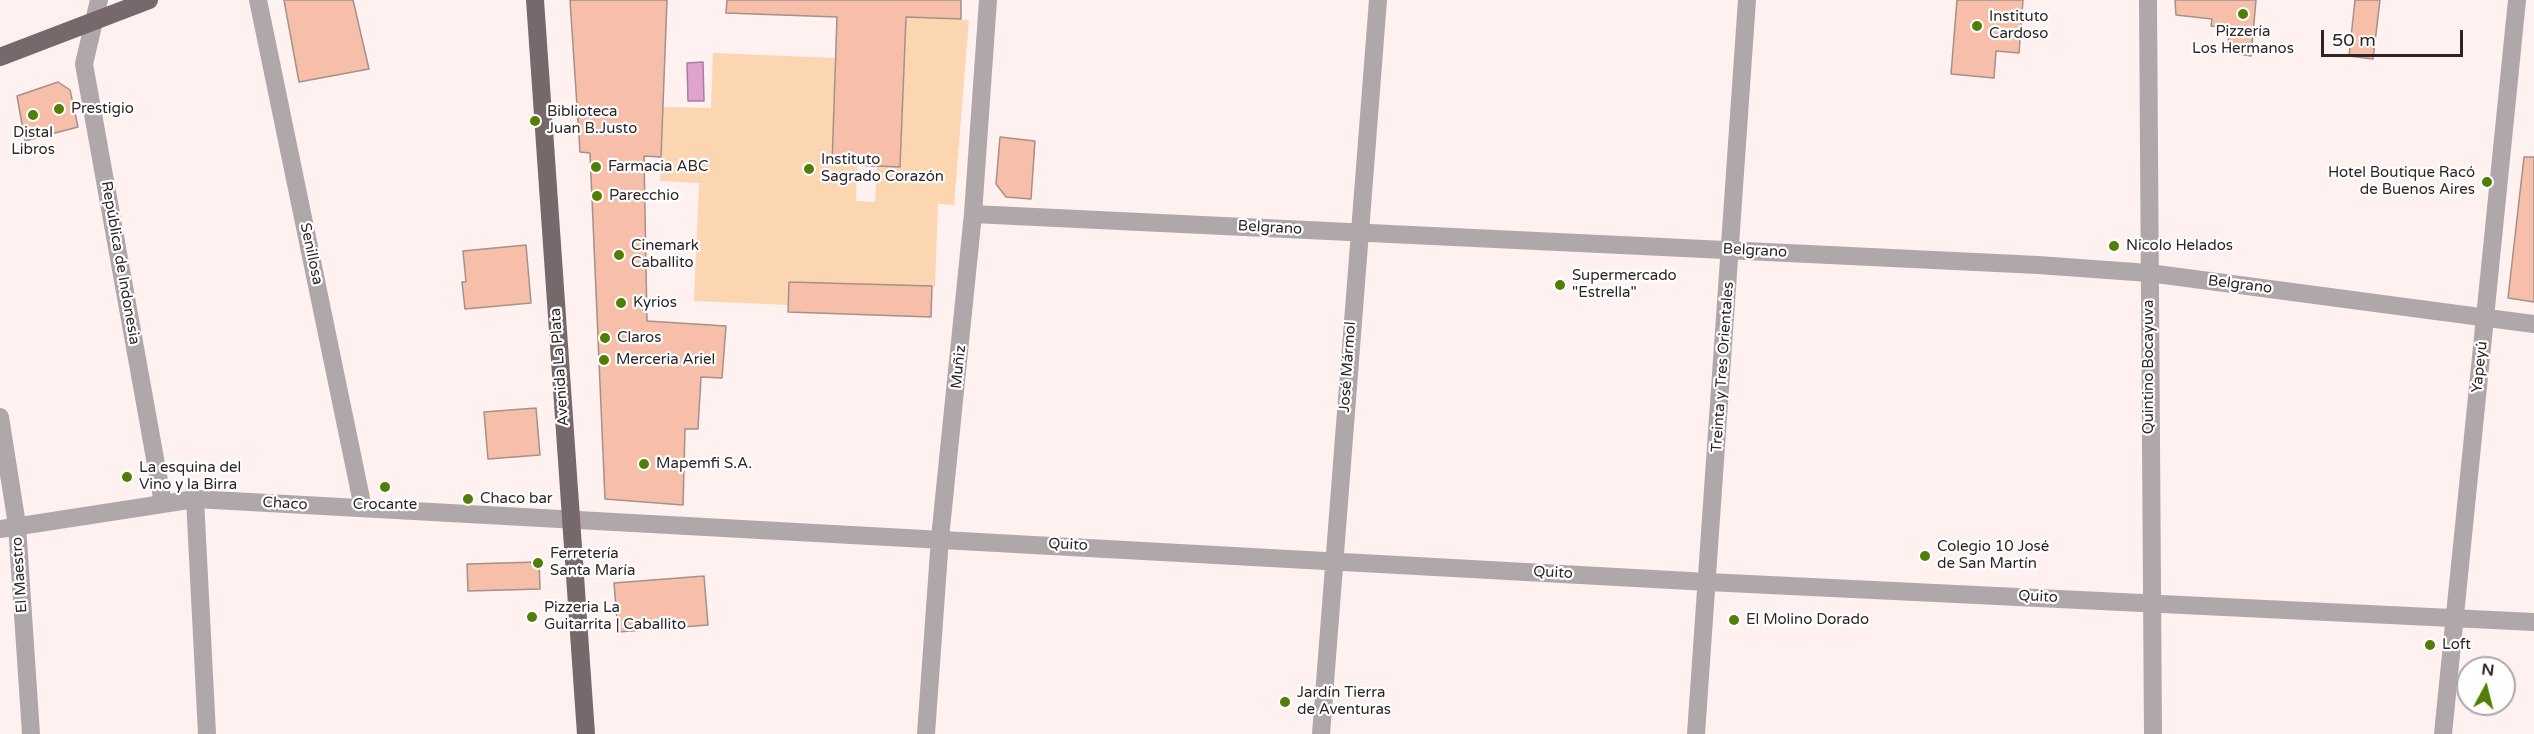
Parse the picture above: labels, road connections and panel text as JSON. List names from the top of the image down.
{
  "streets": {
    "main road": ["Avenida La Plata"],
    "street": [
      "Belgrano",
      "Senillosa",
      "República de Indonesia",
      "Muñiz",
      "José Mármol",
      "Treinta y Tres Orientales",
      "Quintino Bocayuva",
      "Yapeyú",
      "Chaco",
      "Quito",
      "El Maestro"
    ]
  },
  "crossings": [
    ["Belgrano", "Muñiz"],
    ["Belgrano", "José Mármol"],
    ["Belgrano", "Treinta y Tres Orientales"],
    ["Belgrano", "Quintino Bocayuva"],
    ["Belgrano", "Yapeyú"],
    ["Senillosa", "Chaco"],
    ["República de Indonesia", "Chaco"],
    ["Avenida La Plata", "Chaco"],
    ["Avenida La Plata", "Quito"],
    ["Muñiz", "Quito"],
    ["José Mármol", "Quito"],
    ["Treinta y Tres Orientales", "Quito"],
    ["Quintino Bocayuva", "Quito"],
    ["Yapeyú", "Quito"],
    ["Chaco", "Quito"],
    ["Chaco", "El Maestro"]
  ],
  "places": [
    "Pizzería Los Hermanos",
    "Instituto Cardoso",
    "Prestigio",
    "Distal Libros",
    "Biblioteca Juan B.Justo",
    "Farmacia ABC",
    "Instituto Sagrado Corazón",
    "Hotel Boutique Racó de Buenos Aires",
    "Parecchio",
    "Nicolo Helados",
    "Cinemark Caballito",
    "Supermercado \"Estrella\"",
    "Kyrios",
    "Claros",
    "Merceria Ariel",
    "Mapemfi S.A.",
    "La esquina del Vino y la Birra",
    "Crocante",
    "Chaco bar",
    "Colegio 10 José de San Martín",
    "Ferretería Santa María",
    "Pizzeria La Guitarrita | Caballito",
    "El Molino Dorado",
    "Loft",
    "Jardín Tierra de Aventuras"
  ],
  "scale_bar": "50 m",
  "north": "top"
}
